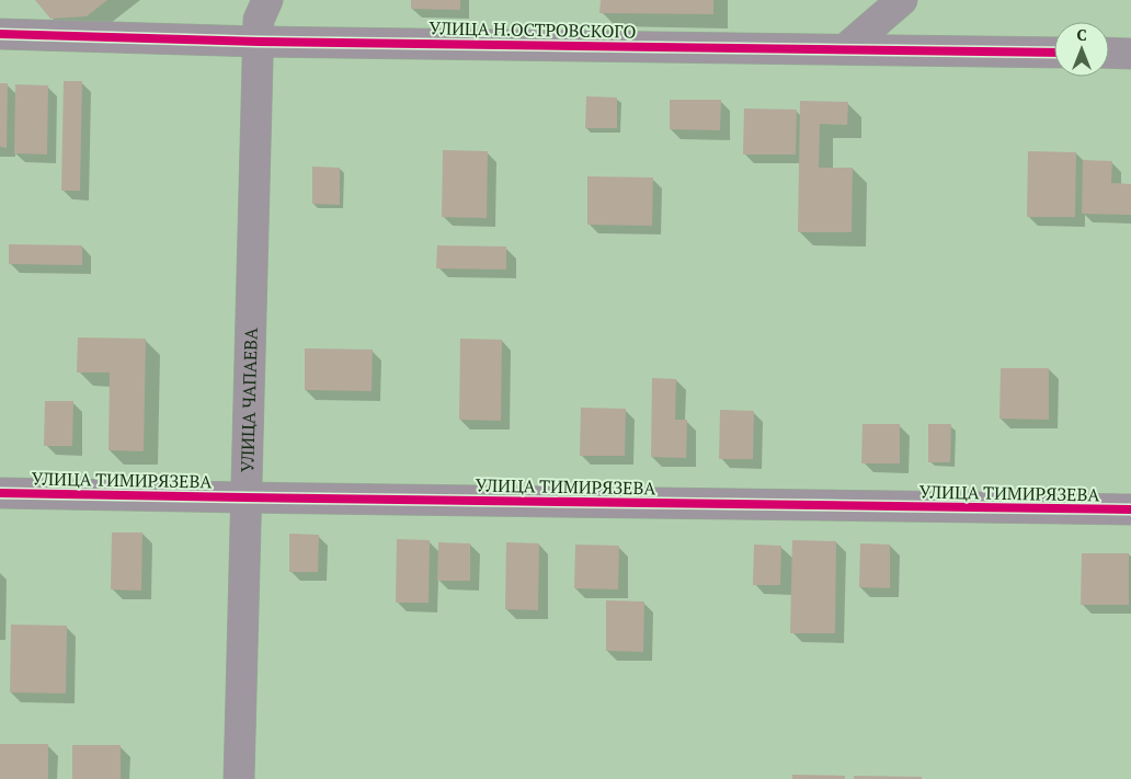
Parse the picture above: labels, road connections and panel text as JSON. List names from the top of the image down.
{
  "streets": {
    "street": ["УЛИЦА Н.ОСТРОВСКОГО", "УЛИЦА ЧАПАЕВА", "УЛИЦА ТИМИРЯЗЕВА"]
  },
  "crossings": [
    ["УЛИЦА Н.ОСТРОВСКОГО", "УЛИЦА ЧАПАЕВА"],
    ["УЛИЦА ЧАПАЕВА", "УЛИЦА ТИМИРЯЗЕВА"]
  ],
  "north": "top"
}
